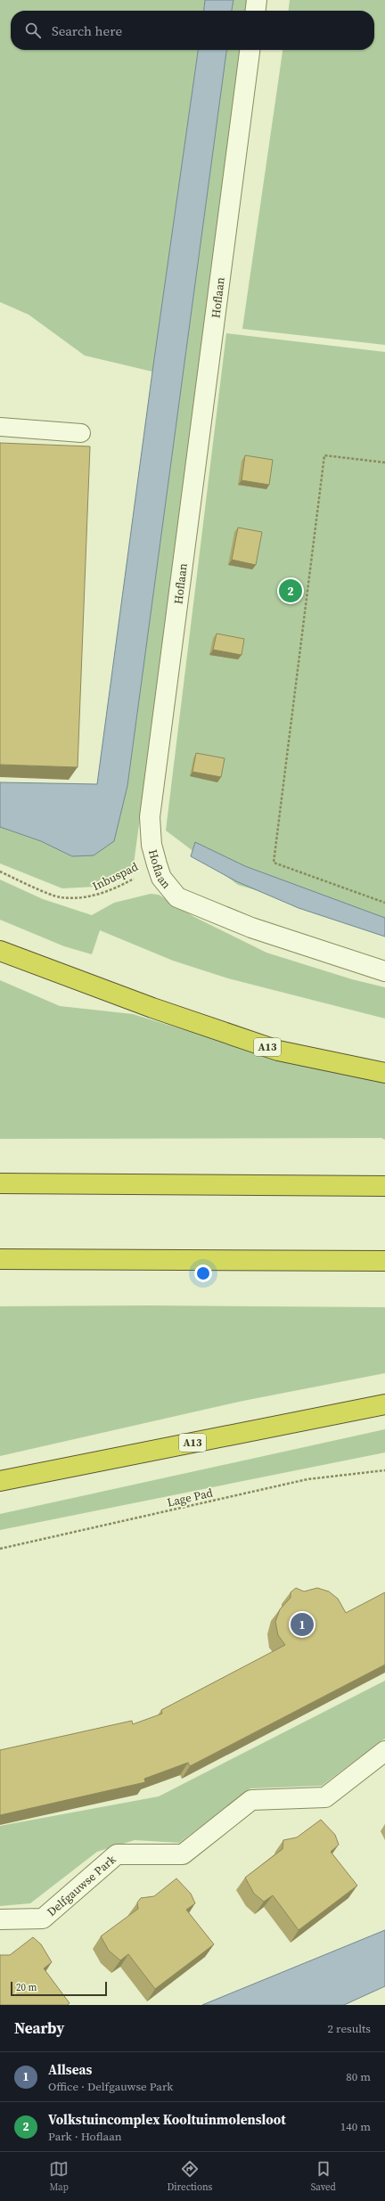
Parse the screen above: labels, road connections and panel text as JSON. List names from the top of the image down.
{
  "streets": {
    "highway": ["A13"],
    "street": ["Hoflaan", "Delfgauwse Park"],
    "path": ["Inbuspad", "Lage Pad"]
  },
  "crossings": [
    ["Hoflaan", "Inbuspad"]
  ],
  "scale_bar": "20 m",
  "page": {
    "search": "Search here",
    "pins": ["2", "1"],
    "scale": "20 m",
    "heading": ["Nearby", "2 results"],
    "list": [
      {
        "mark": "1",
        "name": "Allseas",
        "note": "Office · Delfgauwse Park",
        "value": "80 m"
      },
      {
        "mark": "2",
        "name": "Volkstuincomplex Kooltuinmolensloot",
        "note": "Park · Hoflaan",
        "value": "140 m"
      }
    ],
    "nav": ["Map", "Directions", "Saved"]
  }
}
